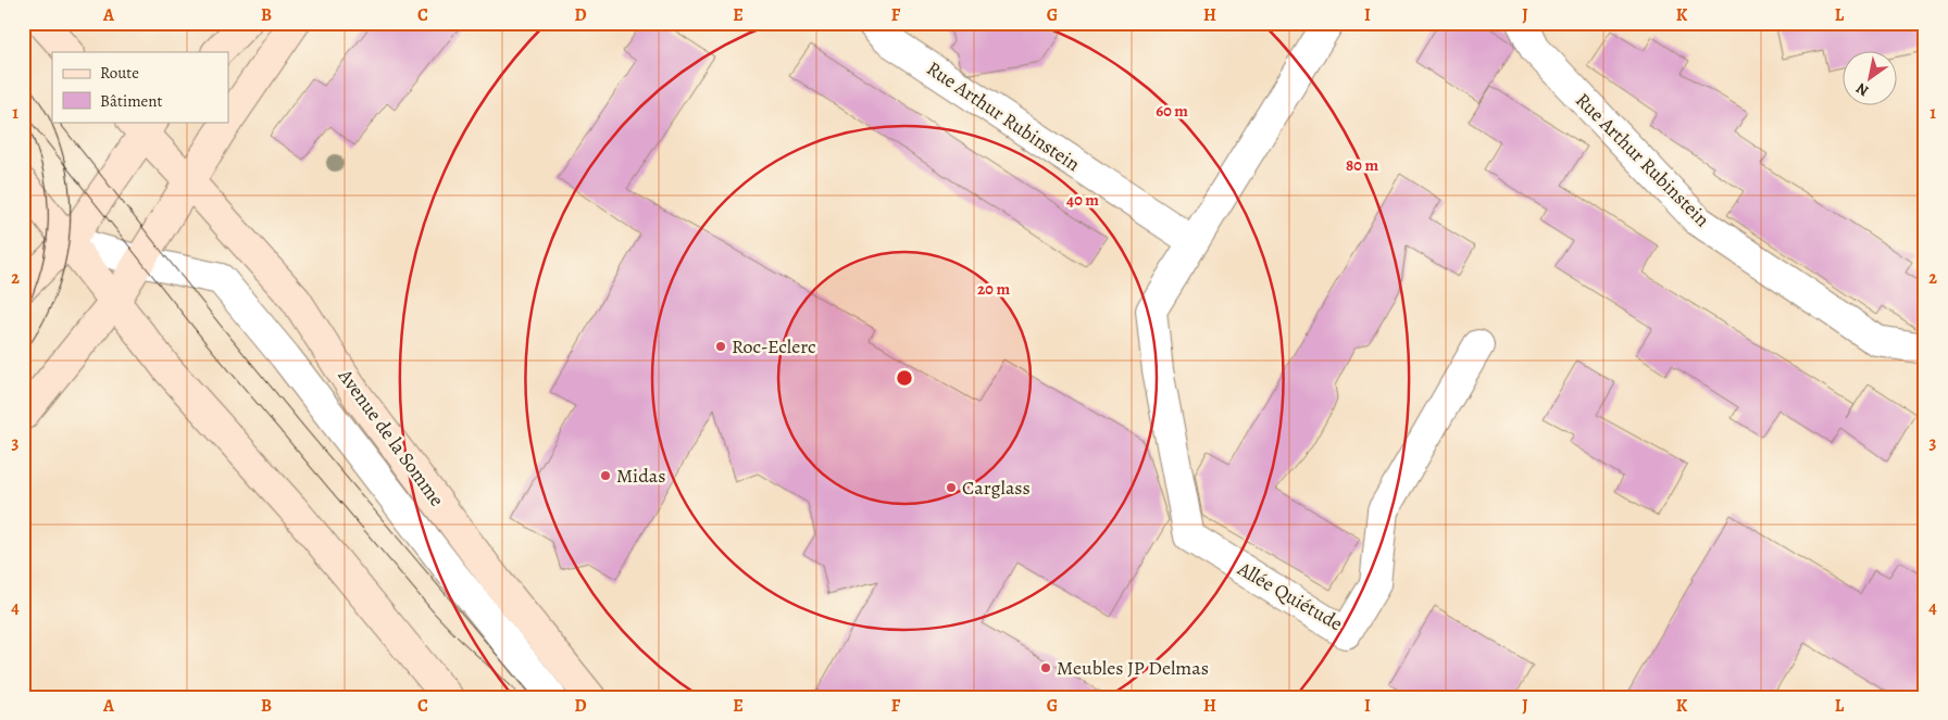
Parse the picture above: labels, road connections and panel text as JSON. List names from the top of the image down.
{
  "streets": {
    "main road": ["Avenue de la Somme"],
    "street": ["Rue Arthur Rubinstein", "Allée Quiétude"]
  },
  "crossings": [
    ["Rue Arthur Rubinstein", "Allée Quiétude"]
  ],
  "places": [
    "Roc-Eclerc",
    "Midas",
    "Carglass",
    "Meubles JP Delmas"
  ],
  "legend": ["Route", "Bâtiment"],
  "north": "bottom left",
  "grid": {
    "columns": [
      "A",
      "B",
      "C",
      "D",
      "E",
      "F",
      "G",
      "H",
      "I",
      "J",
      "K",
      "L"
    ],
    "rows": [
      "1",
      "2",
      "3",
      "4"
    ]
  },
  "rings": [
    "60 m",
    "80 m",
    "40 m",
    "20 m"
  ]
}
